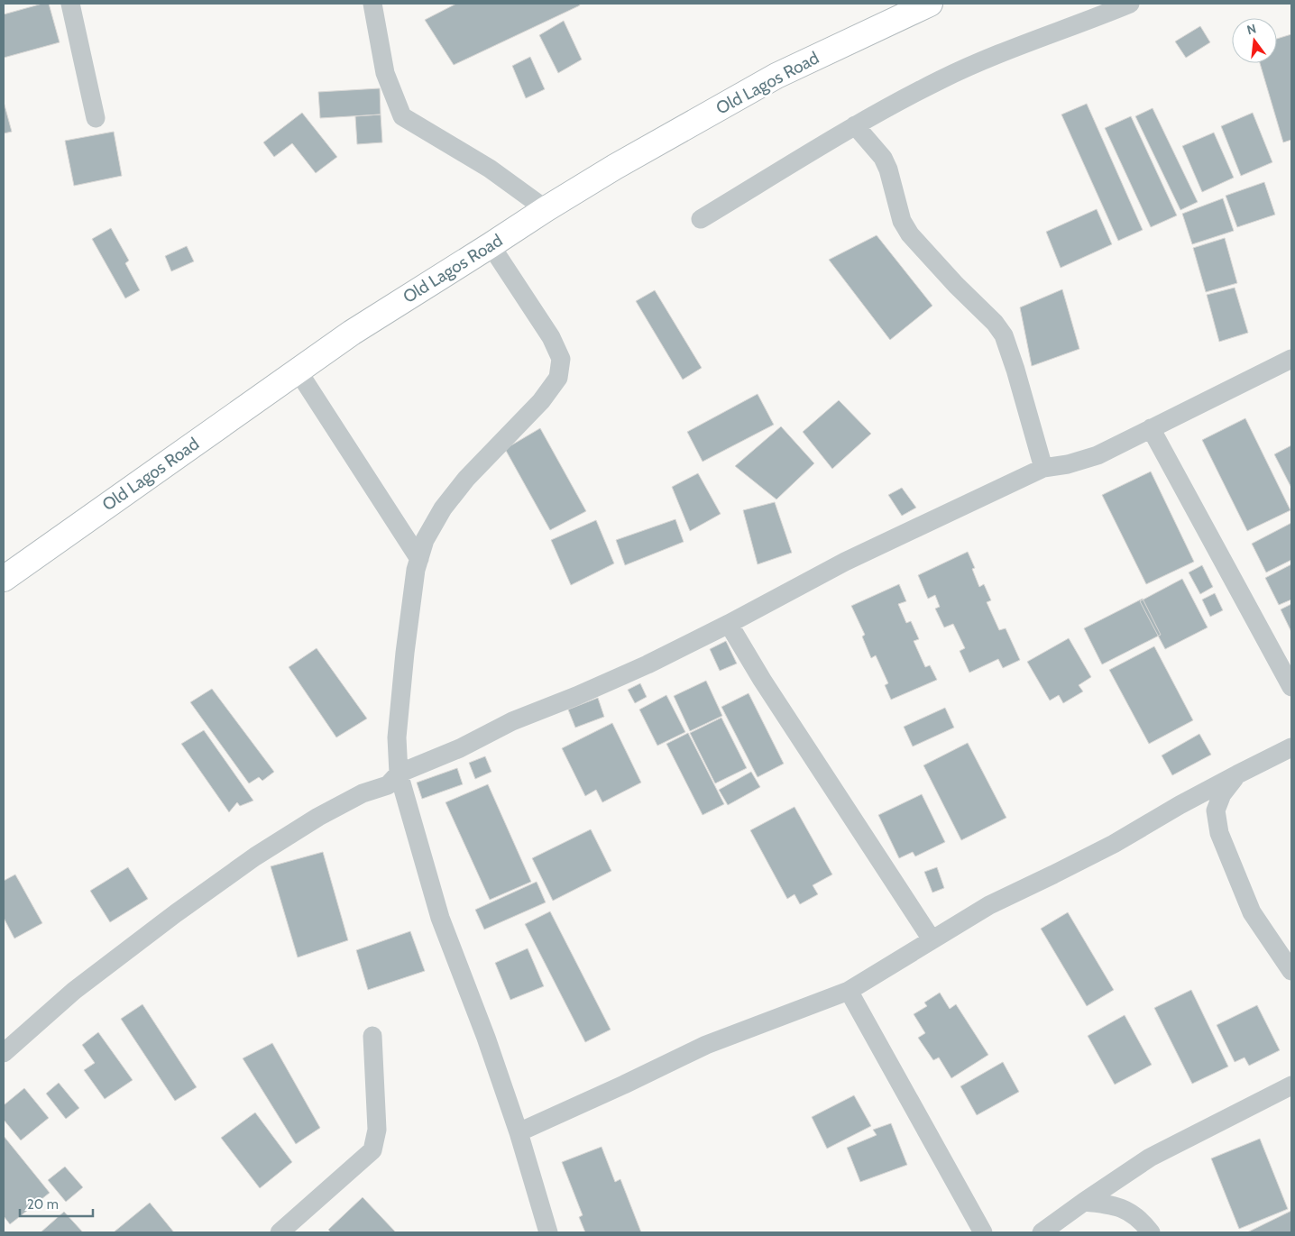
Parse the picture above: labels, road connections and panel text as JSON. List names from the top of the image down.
{
  "streets": {
    "main road": ["Old Lagos Road"]
  },
  "scale_bar": "20 m",
  "north": "top"
}
